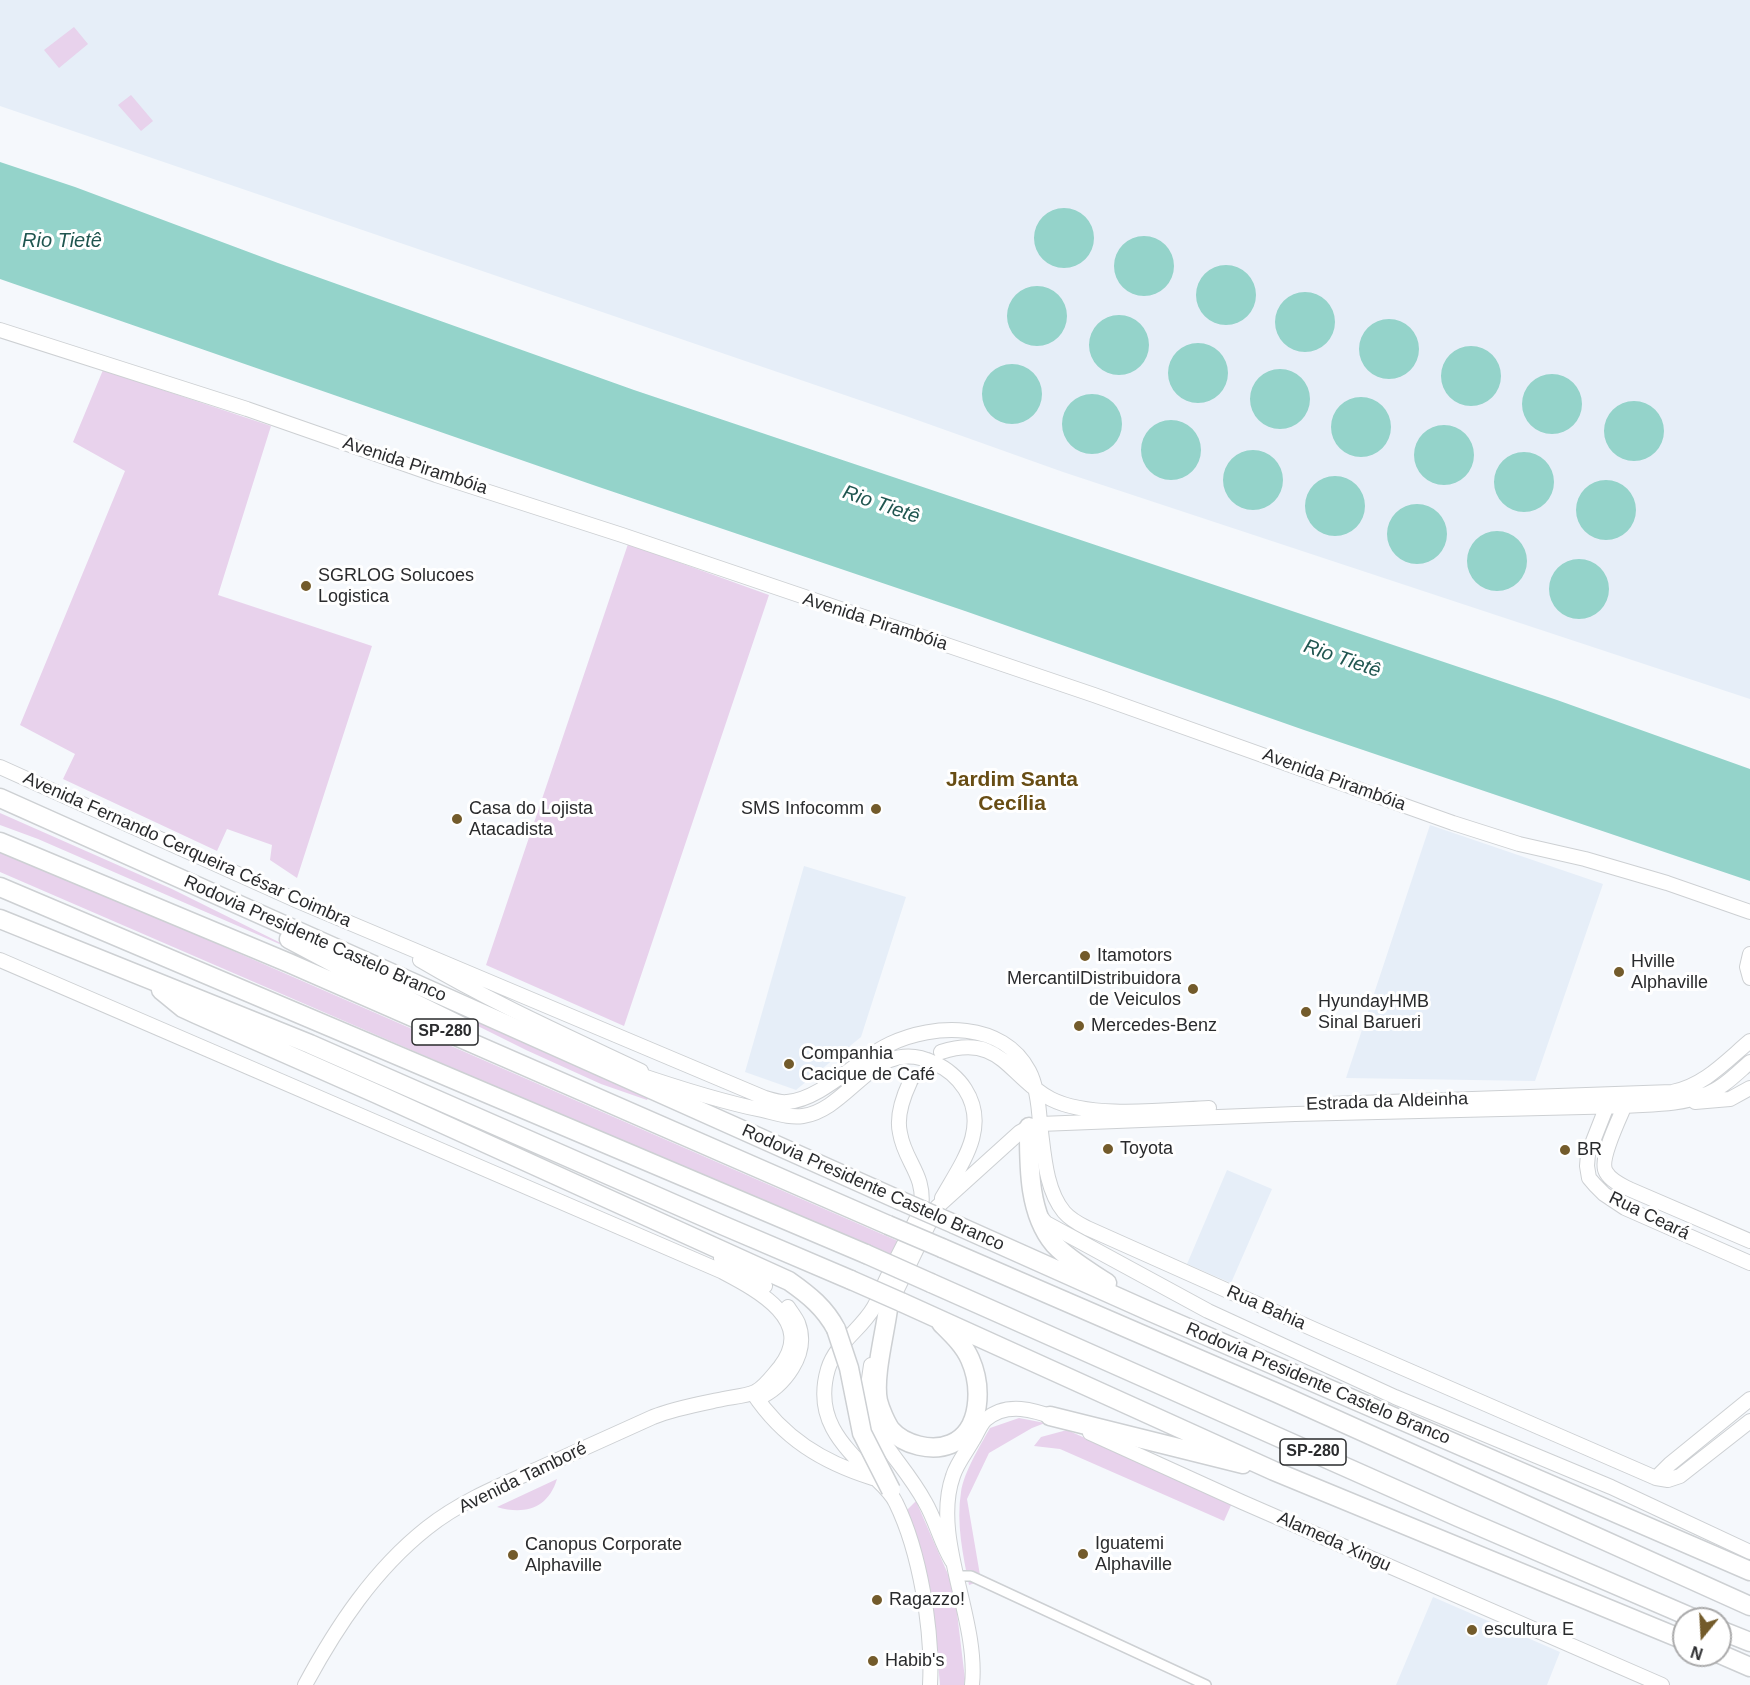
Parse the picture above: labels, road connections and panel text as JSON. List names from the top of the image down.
{
  "streets": {
    "highway": ["Rodovia Presidente Castelo Branco", "SP-280"],
    "main road": [
      "Avenida Pirambóia",
      "Avenida Fernando Cerqueira César Coimbra",
      "Estrada da Aldeinha",
      "Rua Ceará",
      "Rua Bahia",
      "Avenida Tamboré",
      "Alameda Xingu"
    ]
  },
  "crossings": [
    ["Avenida Fernando Cerqueira César Coimbra", "Rua Bahia"],
    ["Estrada da Aldeinha", "Rua Ceará"],
    ["Estrada da Aldeinha", "Rua Bahia"]
  ],
  "districts": ["Jardim Santa Cecília"],
  "water": ["Rio Tietê"],
  "places": [
    "SGRLOG Solucoes Logistica",
    "SMS Infocomm",
    "Casa do Lojista Atacadista",
    "Itamotors",
    "Hville Alphaville",
    "MercantilDistribuidora de Veiculos",
    "HyundayHMB Sinal Barueri",
    "Mercedes-Benz",
    "Companhia Cacique de Café",
    "Toyota",
    "BR",
    "Iguatemi Alphaville",
    "Canopus Corporate Alphaville",
    "Ragazzo!",
    "escultura E",
    "Habib's"
  ],
  "north": "bottom"
}
